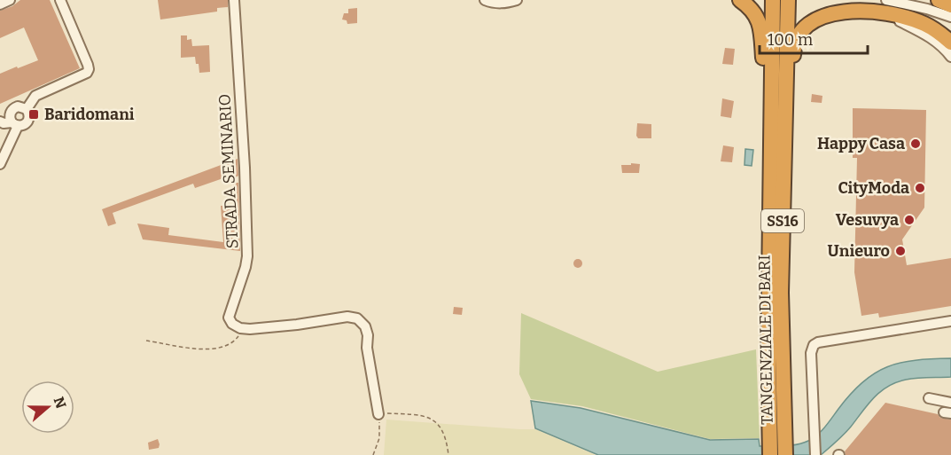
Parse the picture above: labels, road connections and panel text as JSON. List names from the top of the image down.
{
  "streets": {
    "highway": ["SS16", "TANGENZIALE DI BARI"],
    "street": ["STRADA SEMINARIO"]
  },
  "places": {
    "transit": ["Baridomani"],
    "other": [
      "Happy Casa",
      "CityModa",
      "Vesuvya",
      "Unieuro"
    ]
  },
  "scale_bar": "100 m",
  "north": "right"
}
